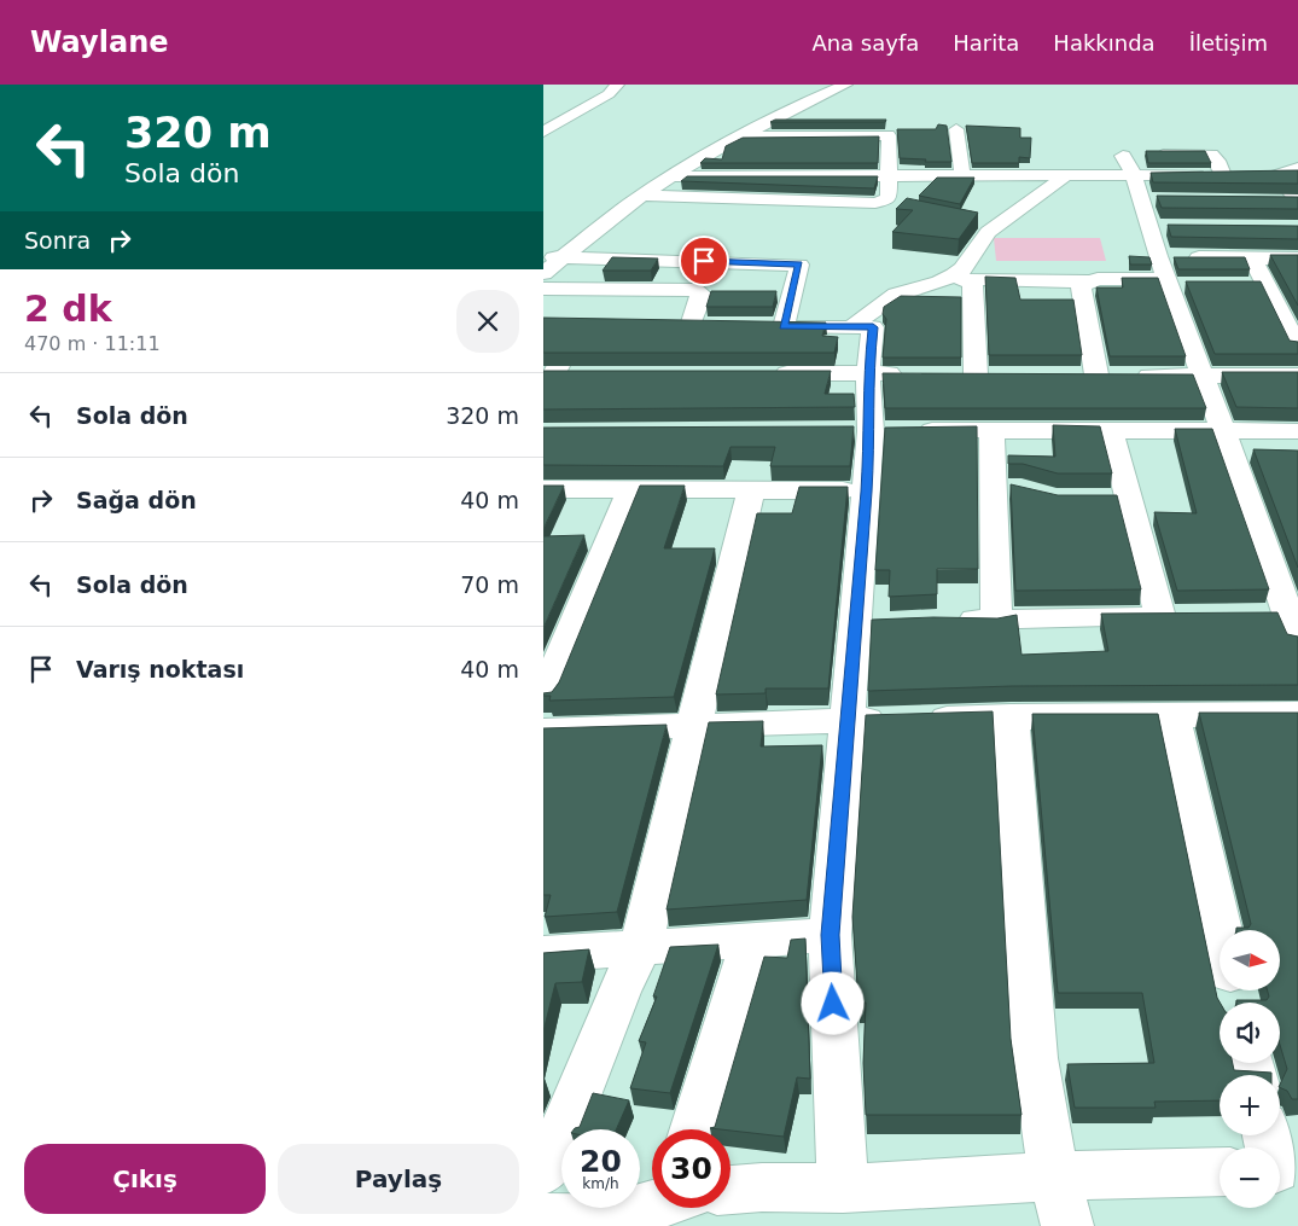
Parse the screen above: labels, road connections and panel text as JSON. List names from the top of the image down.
{
  "north": "right",
  "page": {
    "header": "Waylane",
    "nav": [
      "Ana sayfa",
      "Harita",
      "Hakkında",
      "İletişim"
    ],
    "turn": ["320 m", "Sola dön"],
    "then": "Sonra",
    "heading": ["2 dk", "470 m · 11:11"],
    "list": [
      {
        "name": "Sola dön",
        "value": "320 m"
      },
      {
        "name": "Sağa dön",
        "value": "40 m"
      },
      {
        "name": "Sola dön",
        "value": "70 m"
      },
      {
        "name": "Varış noktası",
        "value": "40 m"
      }
    ],
    "map_buttons": ["+", "−"],
    "speed": "20 km/h",
    "limit": "30",
    "buttons": ["Çıkış", "Paylaş"]
  }
}
